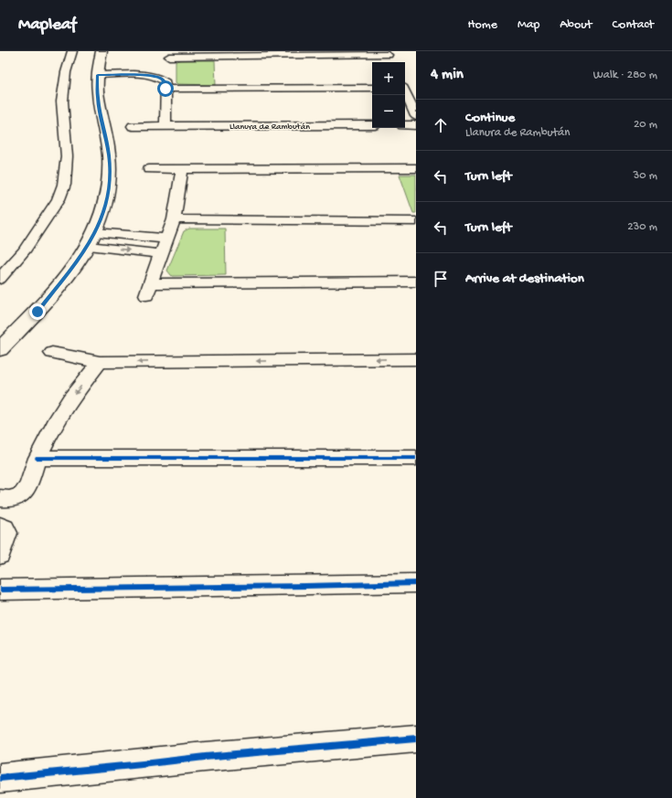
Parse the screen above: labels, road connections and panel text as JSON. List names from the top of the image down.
{
  "streets": {
    "street": ["Llanura de Rambután"]
  },
  "page": {
    "header": "Mapleaf",
    "nav": [
      "Home",
      "Map",
      "About",
      "Contact"
    ],
    "heading": ["4 min", "Walk · 280 m"],
    "map_buttons": ["+", "−"],
    "list": [
      ["Continue", "Llanura de Rambután", "20 m"],
      ["Turn left", "30 m"],
      ["Turn left", "230 m"],
      "Arrive at destination"
    ]
  }
}
